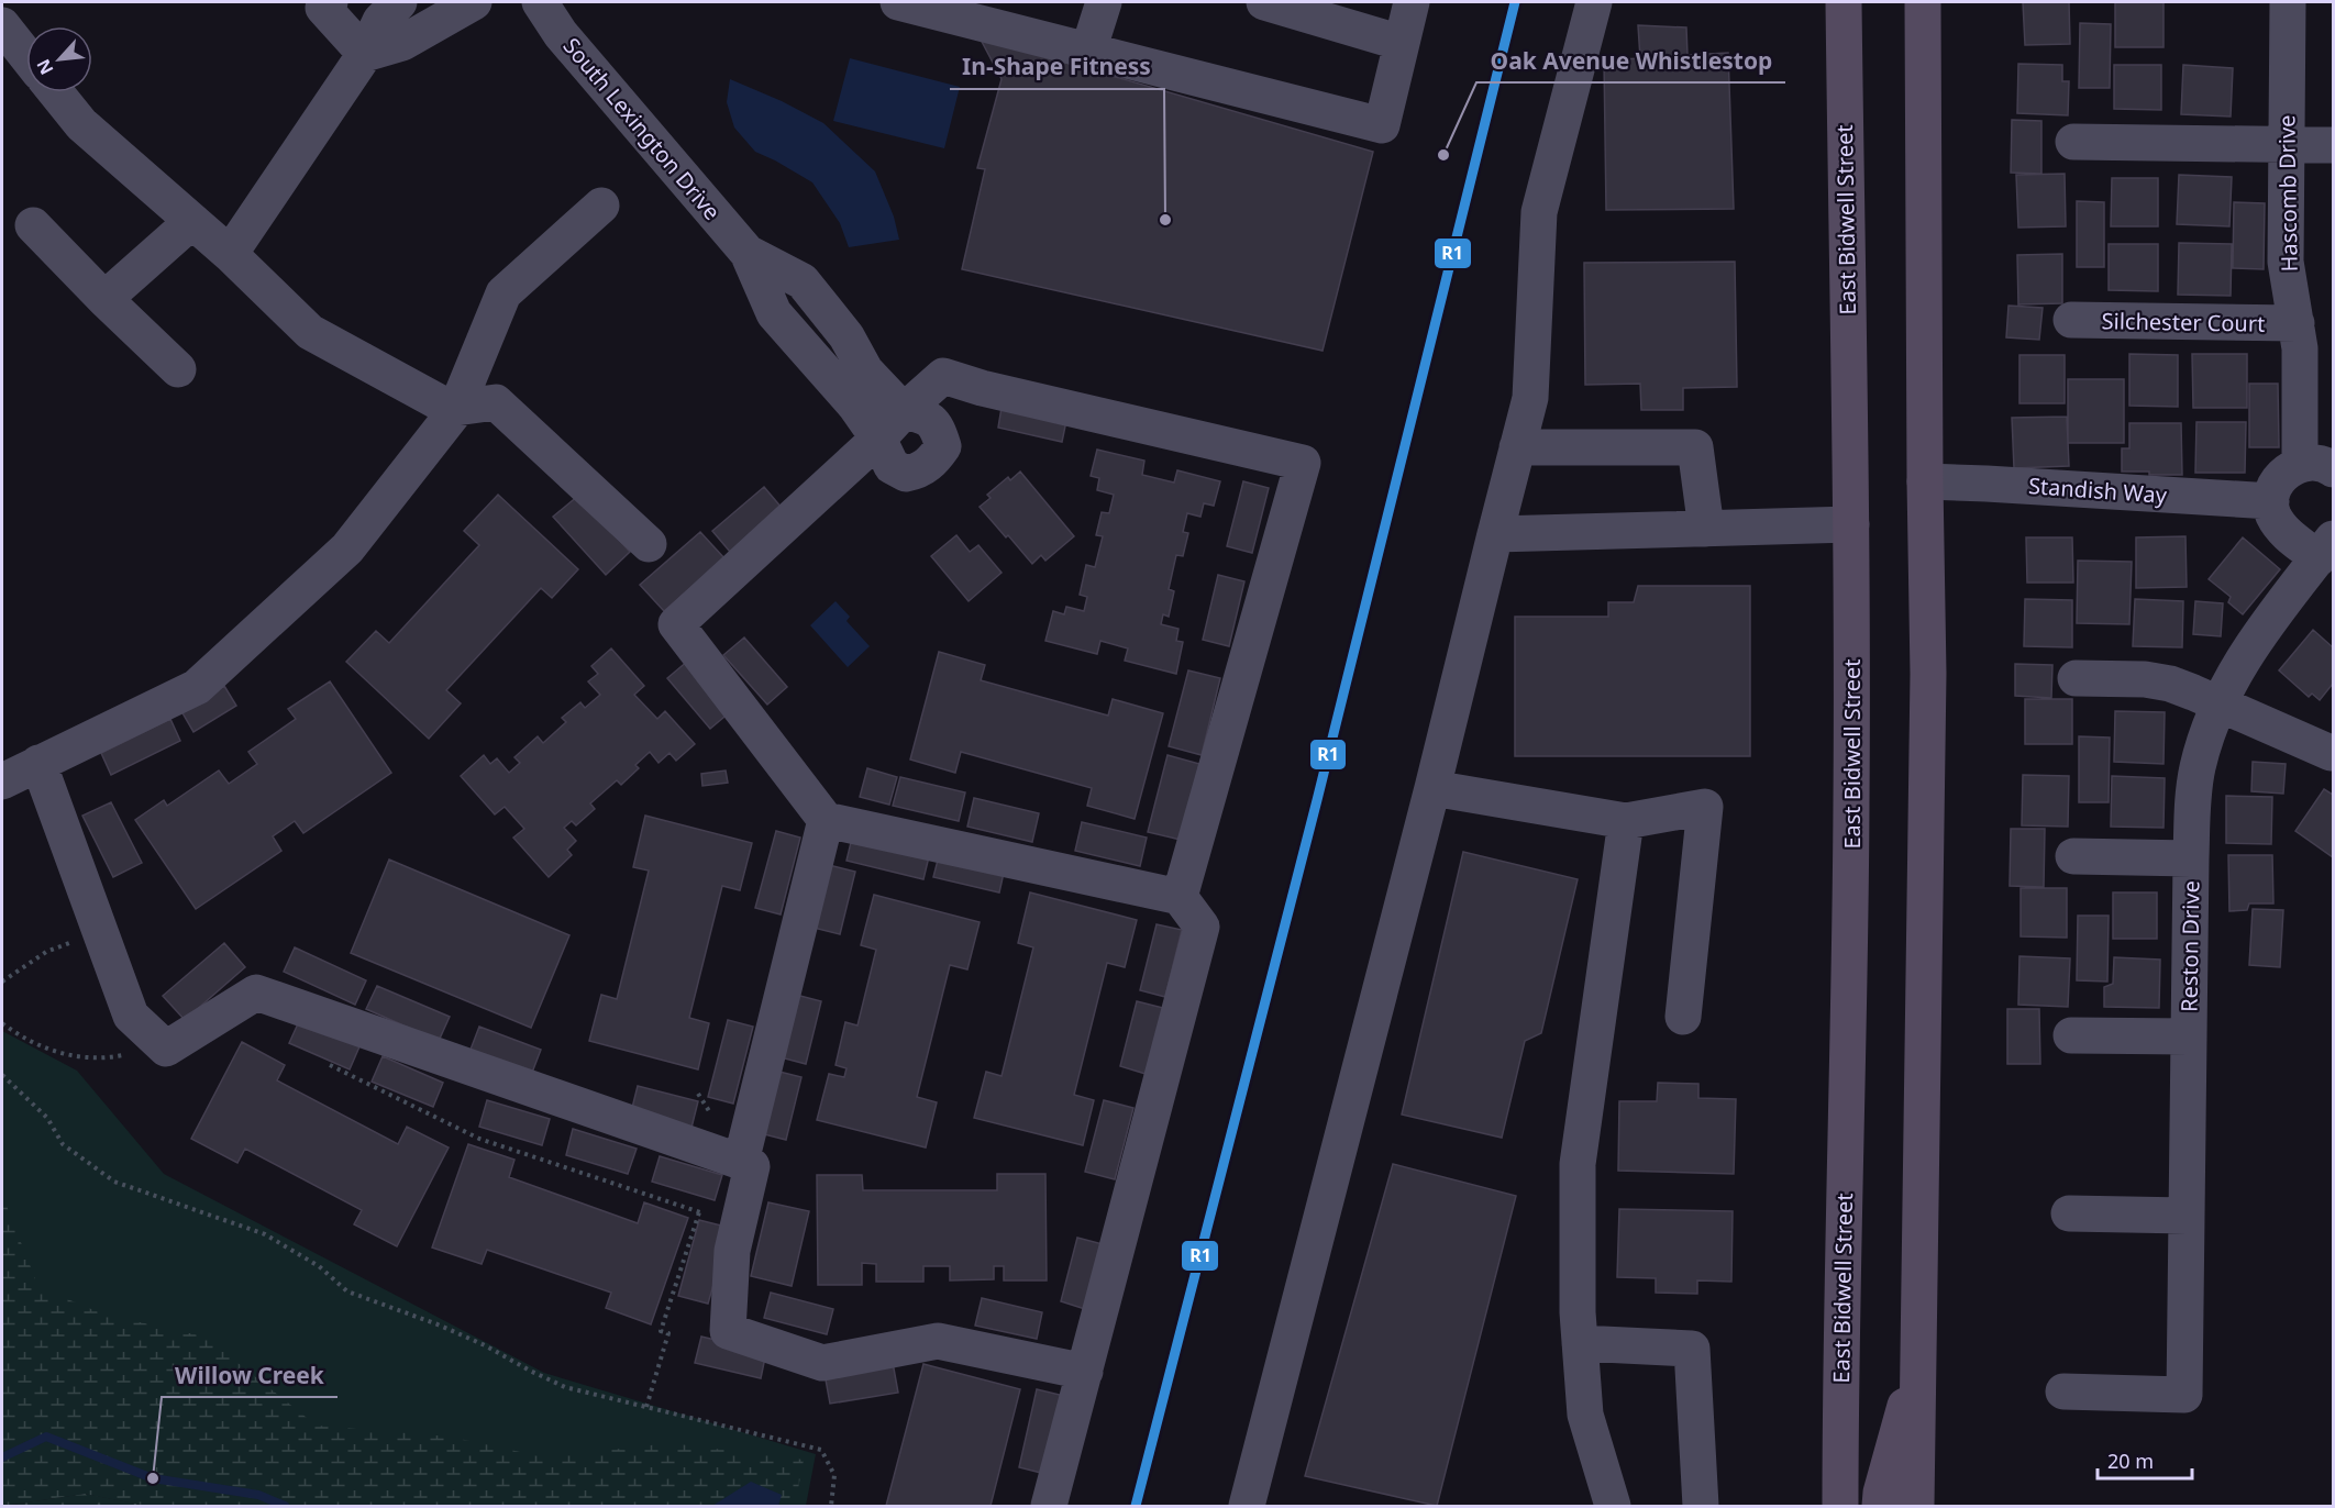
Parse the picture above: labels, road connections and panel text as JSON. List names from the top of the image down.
{
  "streets": {
    "main road": ["East Bidwell Street"],
    "street": [
      "South Lexington Drive",
      "Hascomb Drive",
      "Silchester Court",
      "Standish Way",
      "Reston Drive"
    ]
  },
  "crossings": [
    ["Hascomb Drive", "Silchester Court"],
    ["Hascomb Drive", "Standish Way"]
  ],
  "places": ["Oak Avenue Whistlestop", "In-Shape Fitness", "Willow Creek"],
  "lines": ["transit line R1"],
  "scale_bar": "20 m",
  "north": "bottom left"
}
